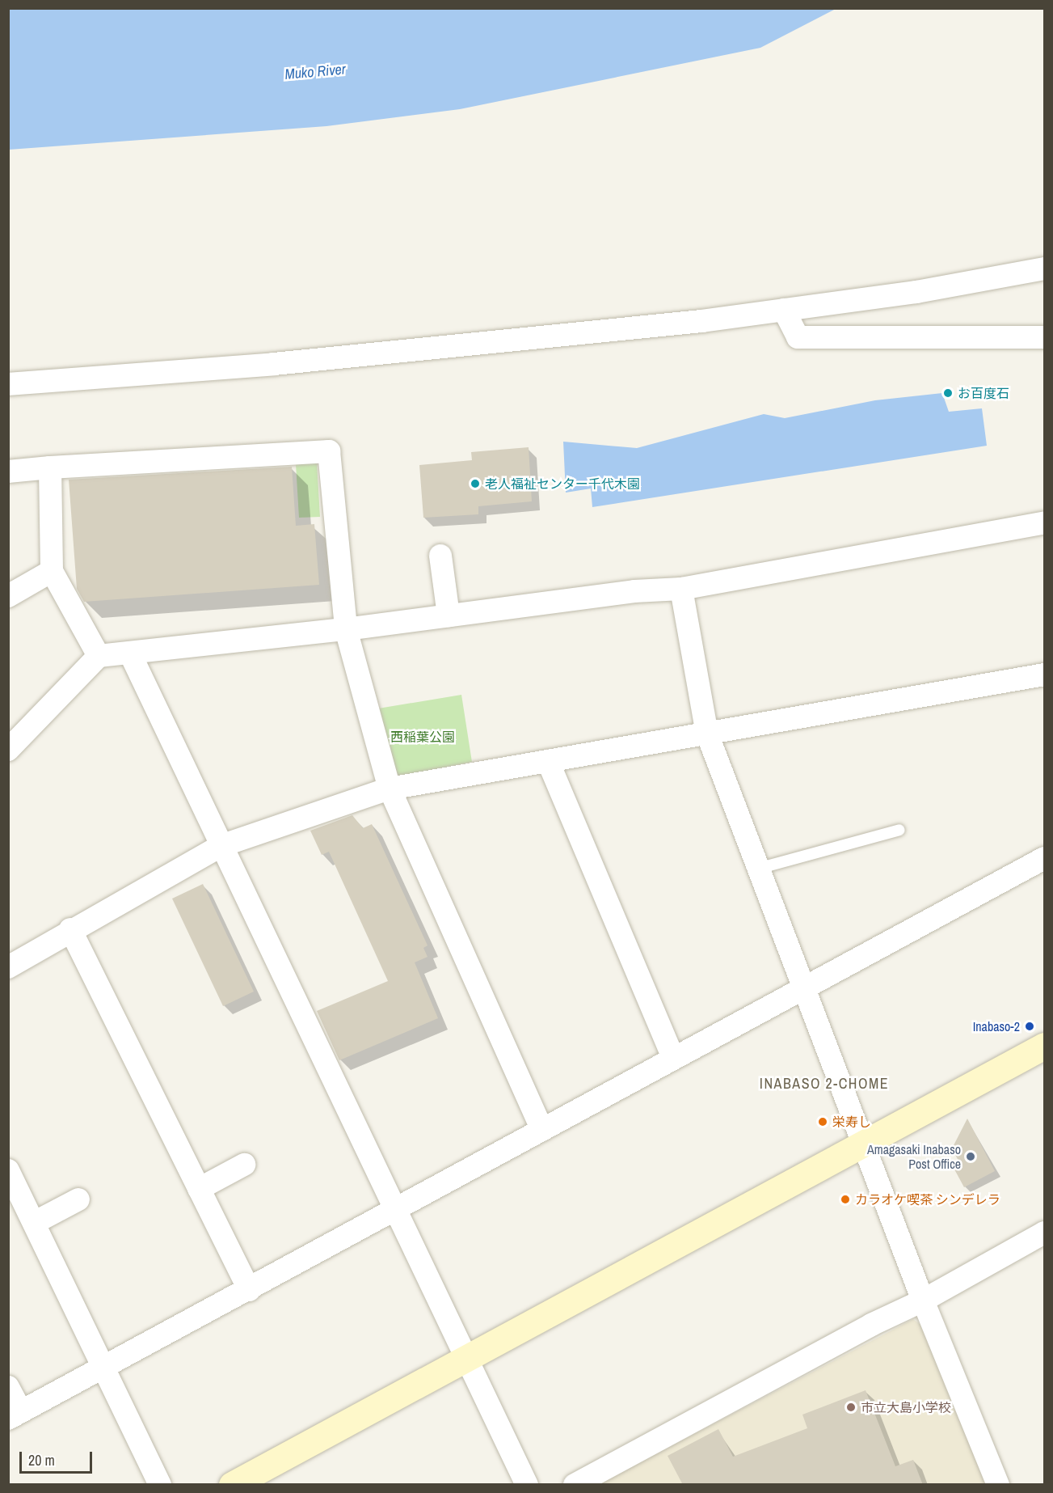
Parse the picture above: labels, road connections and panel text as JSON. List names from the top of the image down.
{
  "districts": ["INABASO 2-CHOME"],
  "water": ["Muko River"],
  "parks": ["西稲葉公園"],
  "places": [
    "お百度石",
    "老人福祉センター千代木園",
    "Inabaso-2",
    "栄寿し",
    "Amagasaki Inabaso Post Office",
    "カラオケ喫茶 シンデレラ",
    "市立大島小学校"
  ],
  "scale_bar": "20 m"
}
